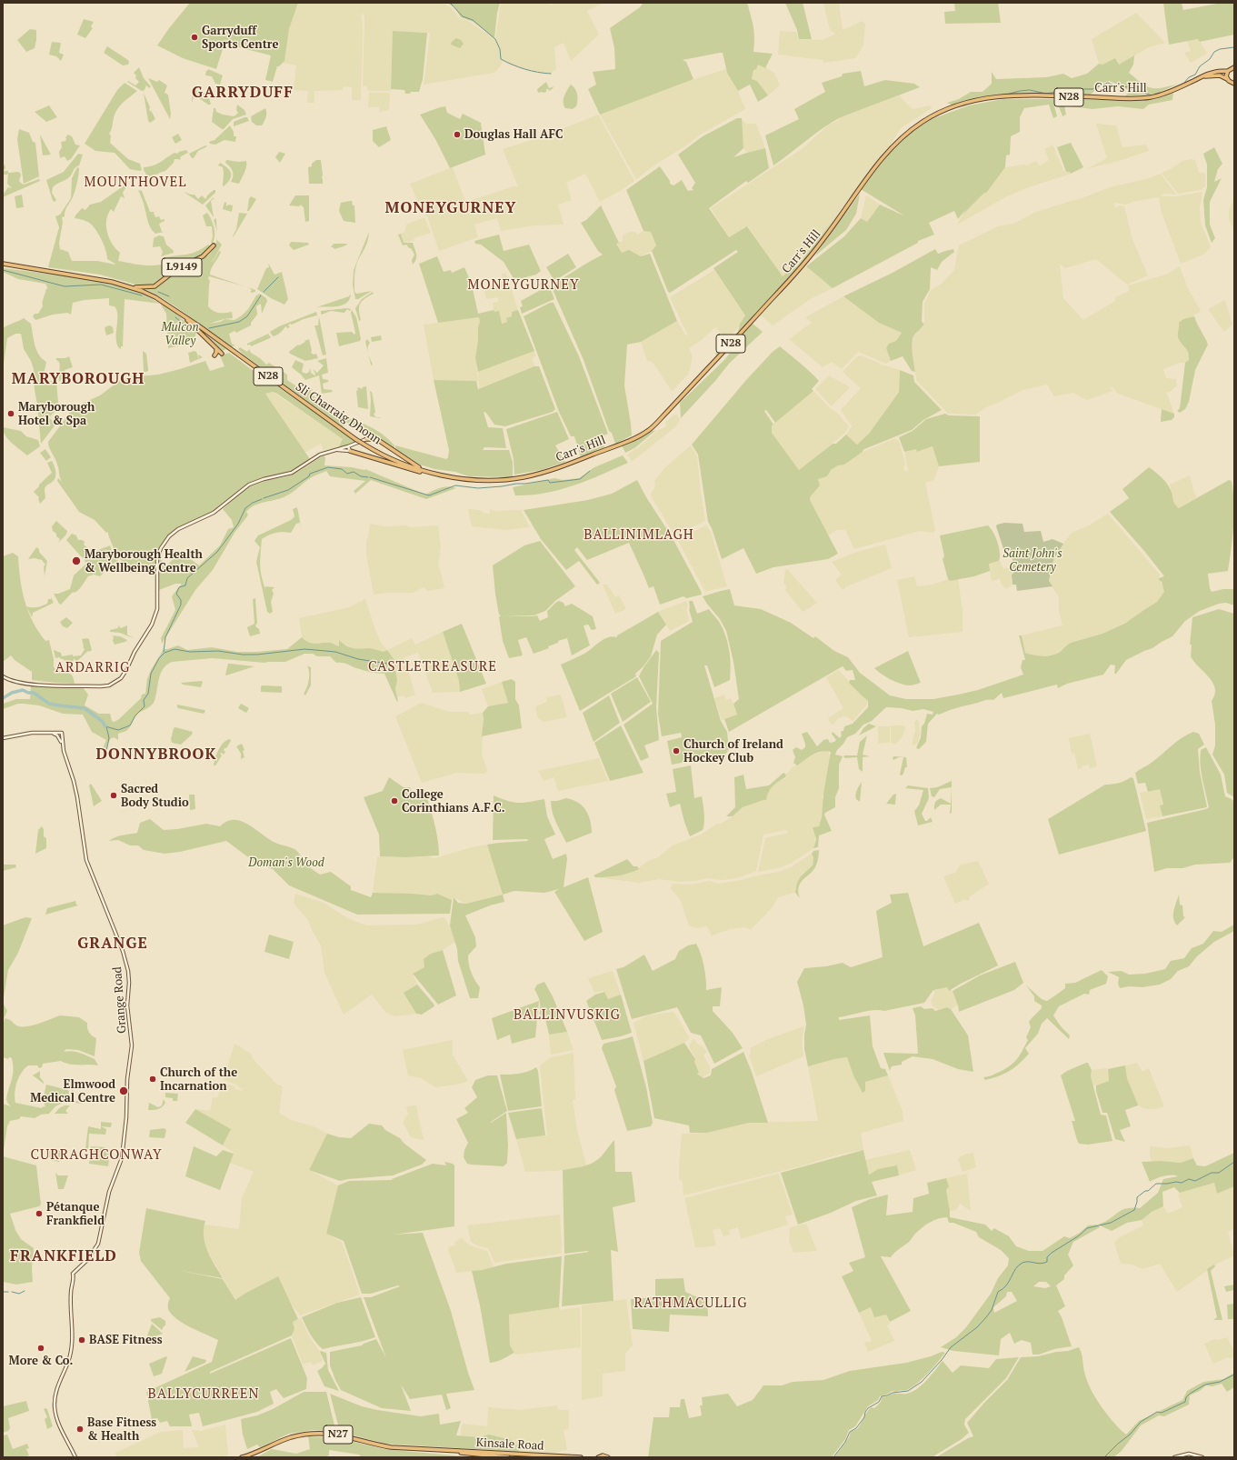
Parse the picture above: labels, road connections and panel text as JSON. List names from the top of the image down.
{
  "streets": {
    "highway": [
      "Carr's Hill",
      "N28",
      "L9149",
      "Sli Charraig Dhonn",
      "N27",
      "Kinsale Road"
    ],
    "main road": ["Grange Road"]
  },
  "crossings": [
    ["Carr's Hill", "N28"],
    ["Carr's Hill", "Sli Charraig Dhonn"],
    ["N28", "Sli Charraig Dhonn"],
    ["L9149", "Sli Charraig Dhonn"]
  ],
  "districts": [
    "GARRYDUFF",
    "MOUNTHOVEL",
    "MONEYGURNEY",
    "MONEYGURNEY",
    "MARYBOROUGH",
    "BALLINIMLAGH",
    "CASTLETREASURE",
    "ARDARRIG",
    "DONNYBROOK",
    "GRANGE",
    "BALLINVUSKIG",
    "CURRAGHCONWAY",
    "FRANKFIELD",
    "RATHMACULLIG",
    "BALLYCURREEN"
  ],
  "parks": ["Mulcon Valley", "Saint John's Cemetery", "Doman's Wood"],
  "places": [
    "Garryduff Sports Centre",
    "Douglas Hall AFC",
    "Maryborough Hotel & Spa",
    "Maryborough Health & Wellbeing Centre",
    "Church of Ireland Hockey Club",
    "Sacred Body Studio",
    "College Corinthians A.F.C.",
    "Church of the Incarnation",
    "Elmwood Medical Centre",
    "Pétanque Frankfield",
    "BASE Fitness",
    "More & Co.",
    "Base Fitness & Health"
  ]
}
